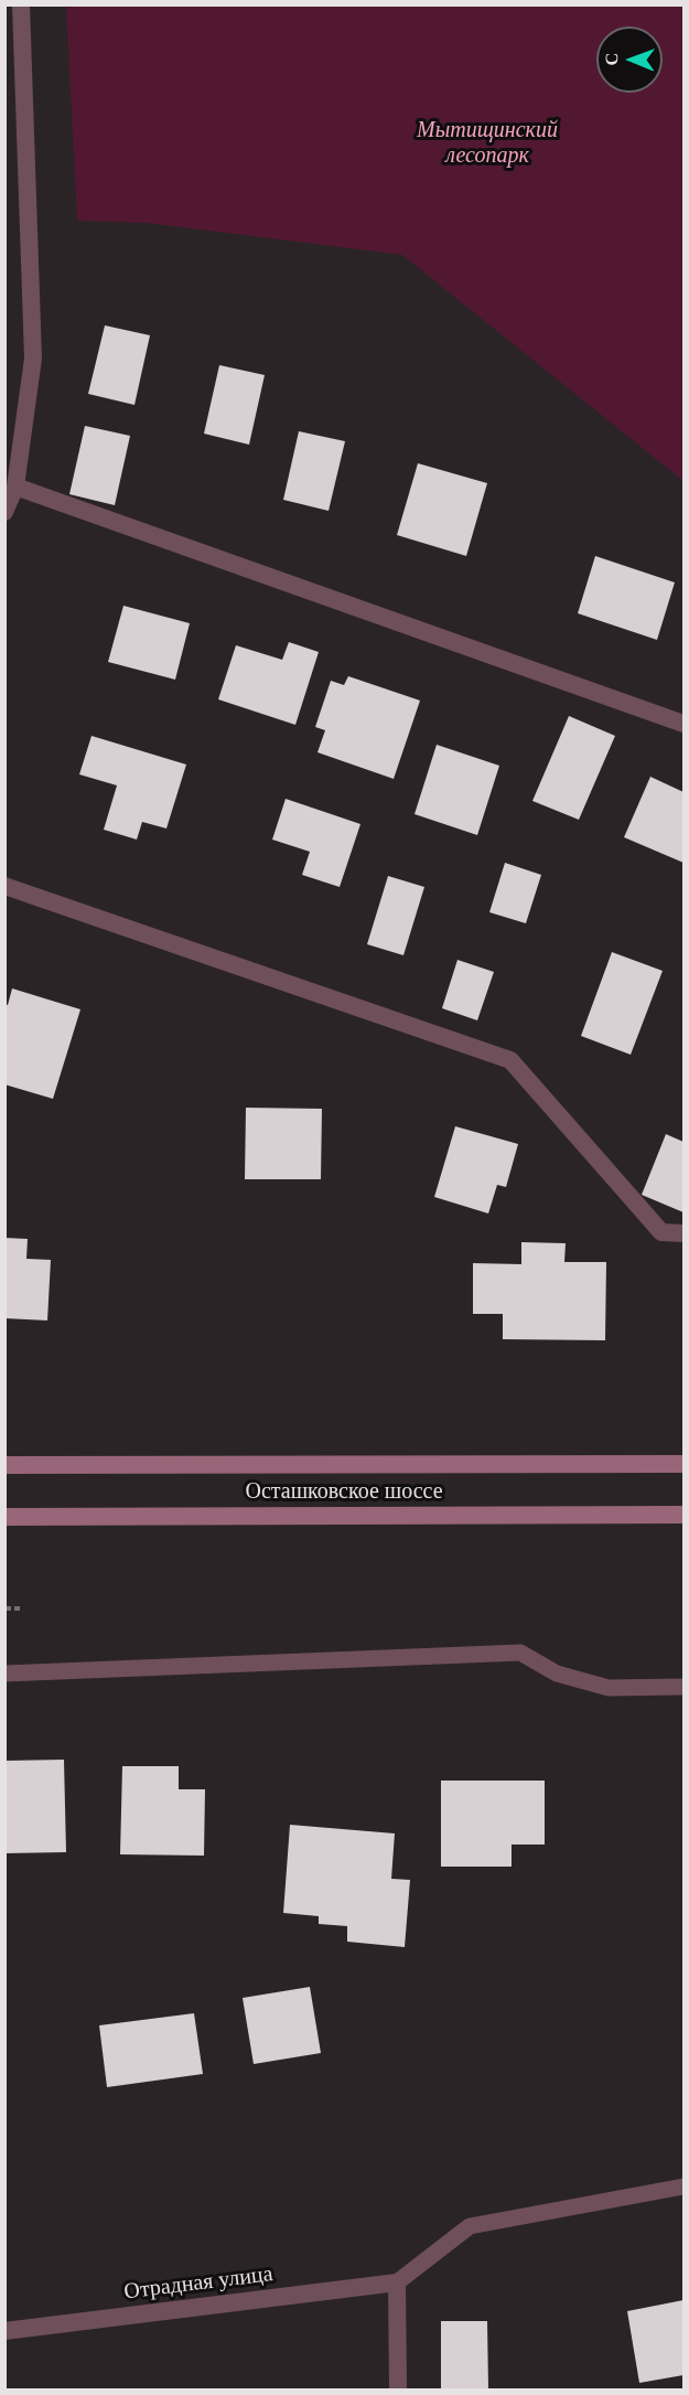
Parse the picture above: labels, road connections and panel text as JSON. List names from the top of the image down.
{
  "streets": {
    "main road": ["Осташковское шоссе"],
    "street": ["Отрадная улица"]
  },
  "parks": ["Мытищинский лесопарк"],
  "north": "left"
}
